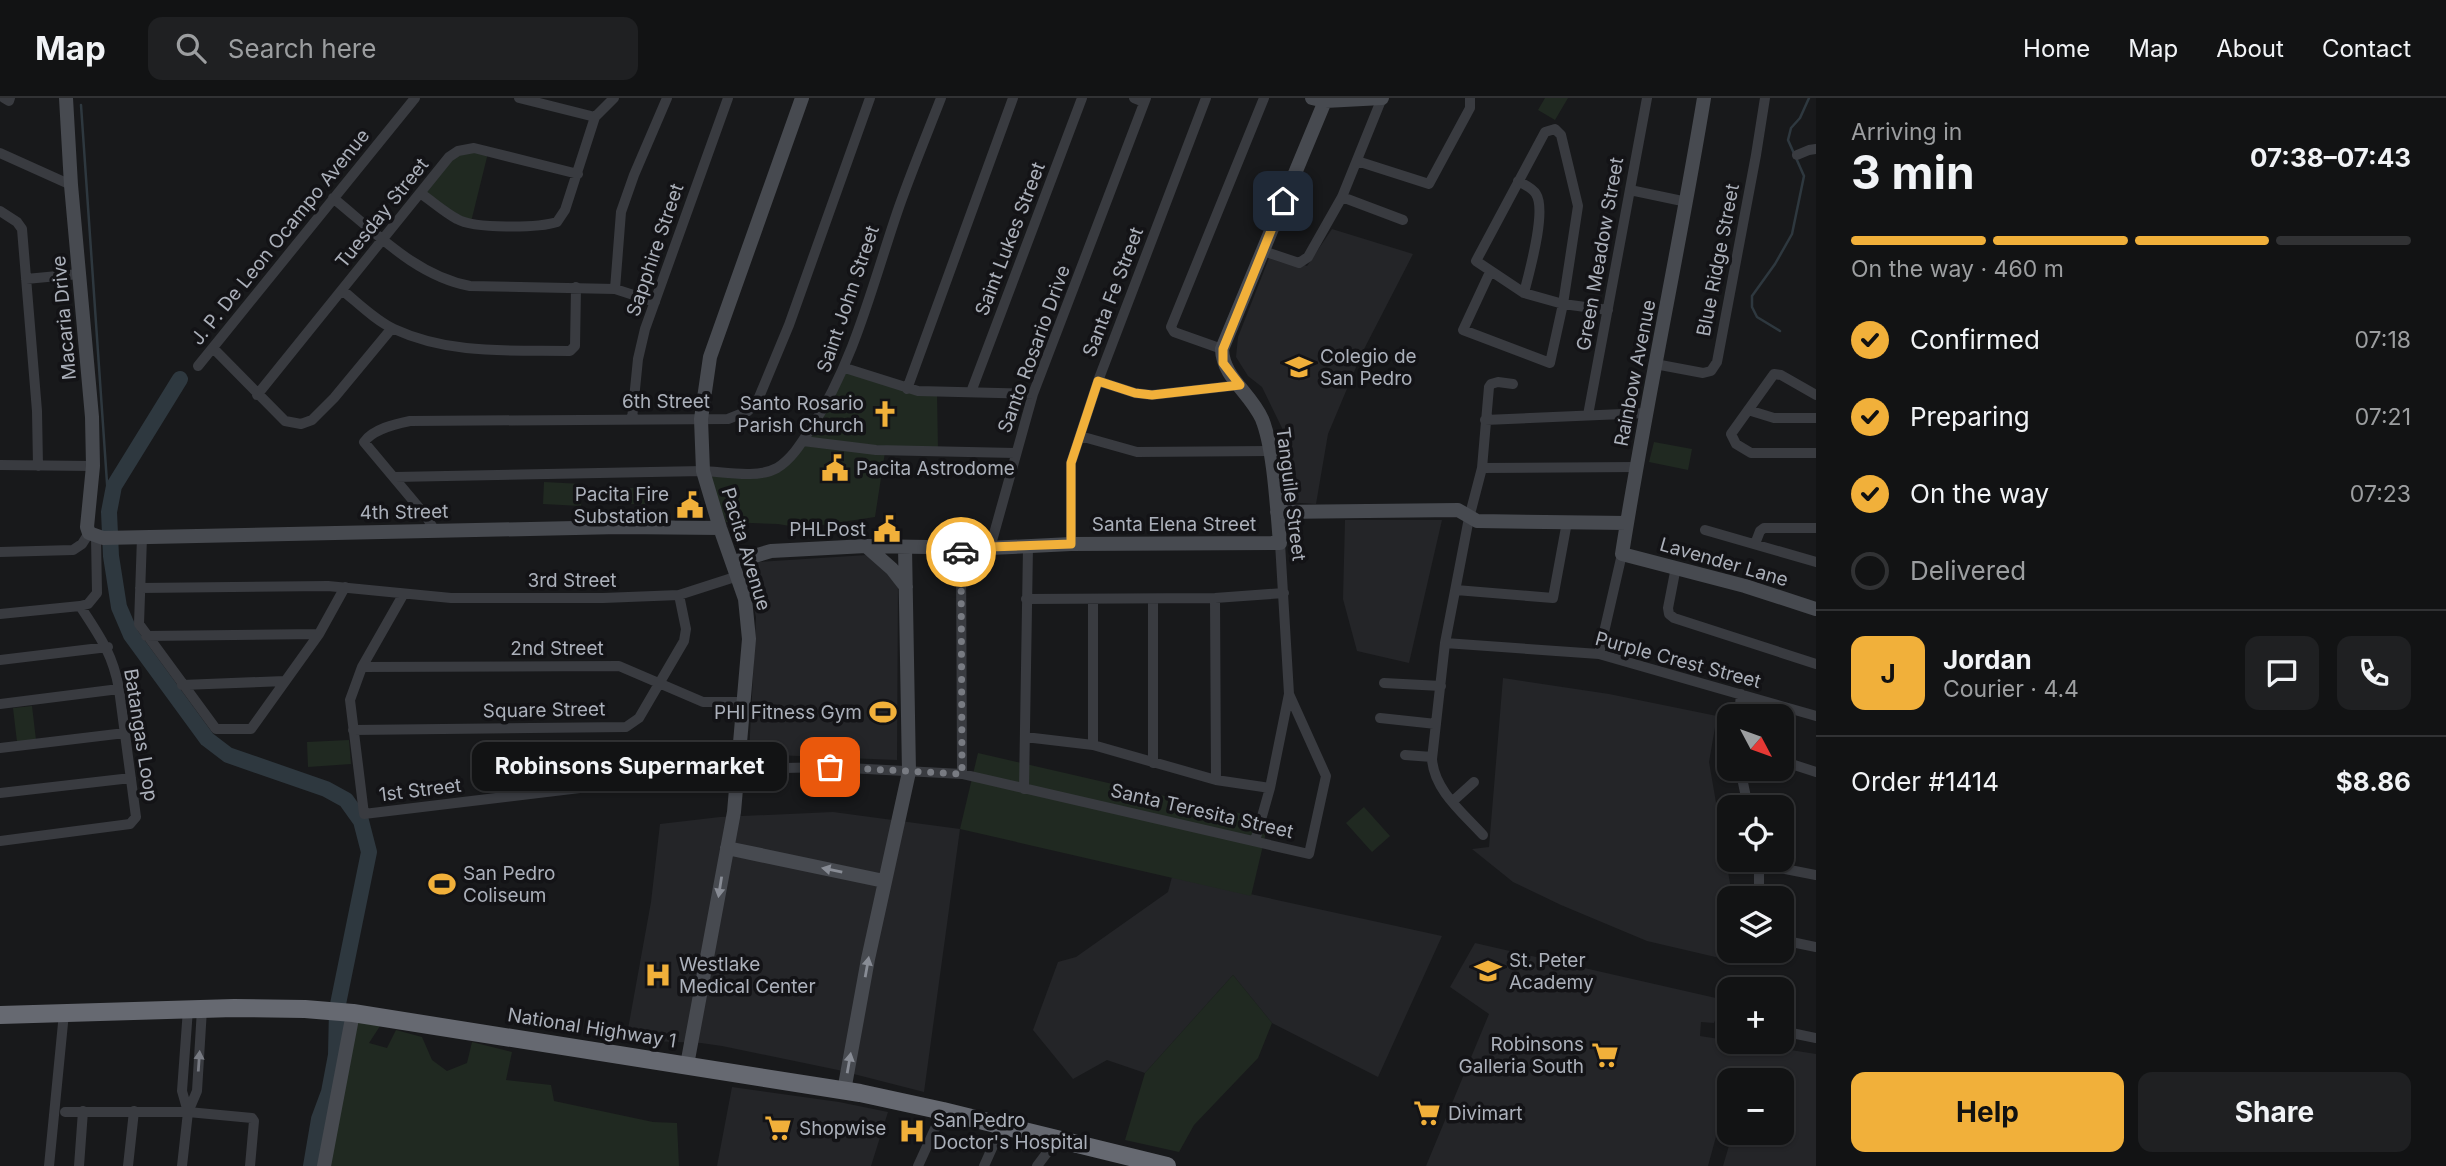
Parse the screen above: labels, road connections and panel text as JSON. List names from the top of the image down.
{
  "streets": {
    "highway": ["National Highway 1"],
    "street": [
      "Tuesday Street",
      "J. P. De Leon Ocampo Avenue",
      "Saint Lukes Street",
      "Sapphire Street",
      "Green Meadow Street",
      "Blue Ridge Street",
      "Santa Fe Street",
      "Saint John Street",
      "Macaria Drive",
      "Santo Rosario Drive",
      "Rainbow Avenue",
      "6th Street",
      "Tanguile Street",
      "4th Street",
      "Santa Elena Street",
      "Pacita Avenue",
      "Lavender Lane",
      "3rd Street",
      "2nd Street",
      "Purple Crest Street",
      "Square Street",
      "Batangas Loop",
      "1st Street",
      "Santa Teresita Street"
    ]
  },
  "crossings": [
    ["Sapphire Street", "6th Street"],
    ["Blue Ridge Street", "Rainbow Avenue"],
    ["Santa Fe Street", "Santa Elena Street"],
    ["Saint John Street", "Santo Rosario Drive"],
    ["Saint John Street", "6th Street"],
    ["Saint John Street", "Pacita Avenue"],
    ["Macaria Drive", "4th Street"],
    ["Rainbow Avenue", "Lavender Lane"],
    ["Rainbow Avenue", "Purple Crest Street"],
    ["6th Street", "4th Street"],
    ["6th Street", "Pacita Avenue"],
    ["Tanguile Street", "Santa Elena Street"],
    ["Tanguile Street", "Santa Teresita Street"],
    ["4th Street", "Pacita Avenue"],
    ["Santa Elena Street", "Pacita Avenue"],
    ["Santa Elena Street", "3rd Street"],
    ["Pacita Avenue", "3rd Street"],
    ["Pacita Avenue", "2nd Street"],
    ["Pacita Avenue", "1st Street"],
    ["Pacita Avenue", "National Highway 1"],
    ["3rd Street", "Square Street"],
    ["3rd Street", "1st Street"],
    ["2nd Street", "Square Street"],
    ["2nd Street", "1st Street"],
    ["Square Street", "1st Street"],
    ["1st Street", "Santa Teresita Street"]
  ],
  "places": {
    "school or university": ["Colegio de San Pedro", "St. Peter Academy"],
    "church": ["Santo Rosario Parish Church"],
    "public building": ["Pacita Astrodome", "Pacita Fire Substation", "PHLPost"],
    "sports": ["PHI Fitness Gym", "San Pedro Coliseum"],
    "other": ["Robinsons Supermarket"],
    "hospital": ["Westlake Medical Center", "San Pedro Doctor's Hospital"],
    "supermarket": ["Robinsons Galleria South", "Divimart", "Shopwise"]
  },
  "north": "bottom right",
  "page": {
    "header": "Map",
    "search": "Search here",
    "nav": [
      "Home",
      "Map",
      "About",
      "Contact"
    ],
    "heading": ["3 min", "Arriving in", "07:38–07:43"],
    "panel": [
      "Jordan",
      "Courier · 4.4",
      "Order #1414",
      "$8.86"
    ],
    "bar": "On the way · 460 m",
    "list": [
      ["Confirmed", "07:18"],
      ["Preparing", "07:21"],
      ["On the way", "07:23"],
      "Delivered"
    ],
    "round": "J",
    "map_buttons": ["+", "−"],
    "bubble": "Robinsons Supermarket",
    "buttons": ["Help", "Share"]
  }
}
